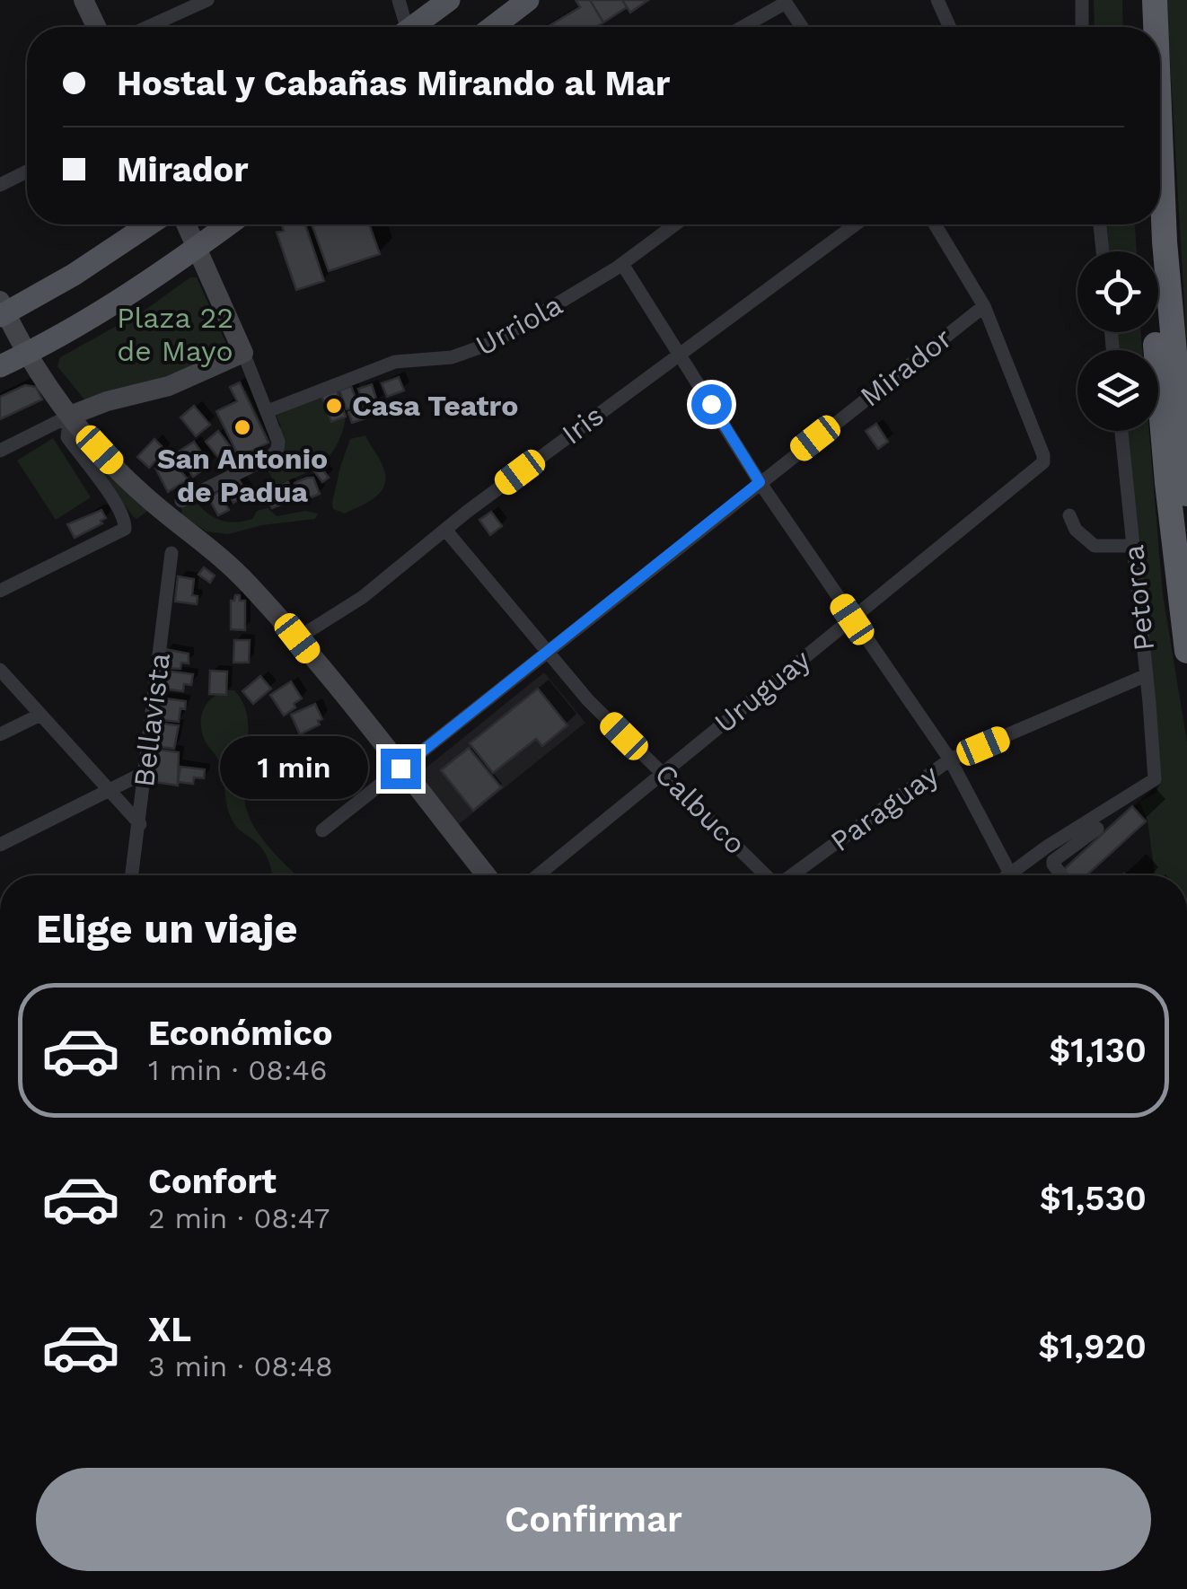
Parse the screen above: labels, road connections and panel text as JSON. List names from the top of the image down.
{
  "streets": {
    "street": [
      "Urriola",
      "Mirador",
      "Iris",
      "Petorca",
      "Uruguay",
      "Bellavista",
      "Paraguay",
      "Calbuco"
    ]
  },
  "crossings": [
    ["Mirador", "Uruguay"],
    ["Mirador", "Calbuco"],
    ["Iris", "Calbuco"],
    ["Petorca", "Paraguay"],
    ["Uruguay", "Calbuco"]
  ],
  "parks": ["Plaza 22 de Mayo"],
  "places": ["Casa Teatro", "San Antonio de Padua"],
  "page": {
    "banner": ["Hostal y Cabañas Mirando al Mar", "Mirador"],
    "bubble": "1 min",
    "heading": "Elige un viaje",
    "list": [
      {
        "name": "Económico",
        "note": "1 min · 08:46",
        "value": "$1,130"
      },
      {
        "name": "Confort",
        "note": "2 min · 08:47",
        "value": "$1,530"
      },
      {
        "name": "XL",
        "note": "3 min · 08:48",
        "value": "$1,920"
      }
    ],
    "buttons": "Confirmar"
  }
}
